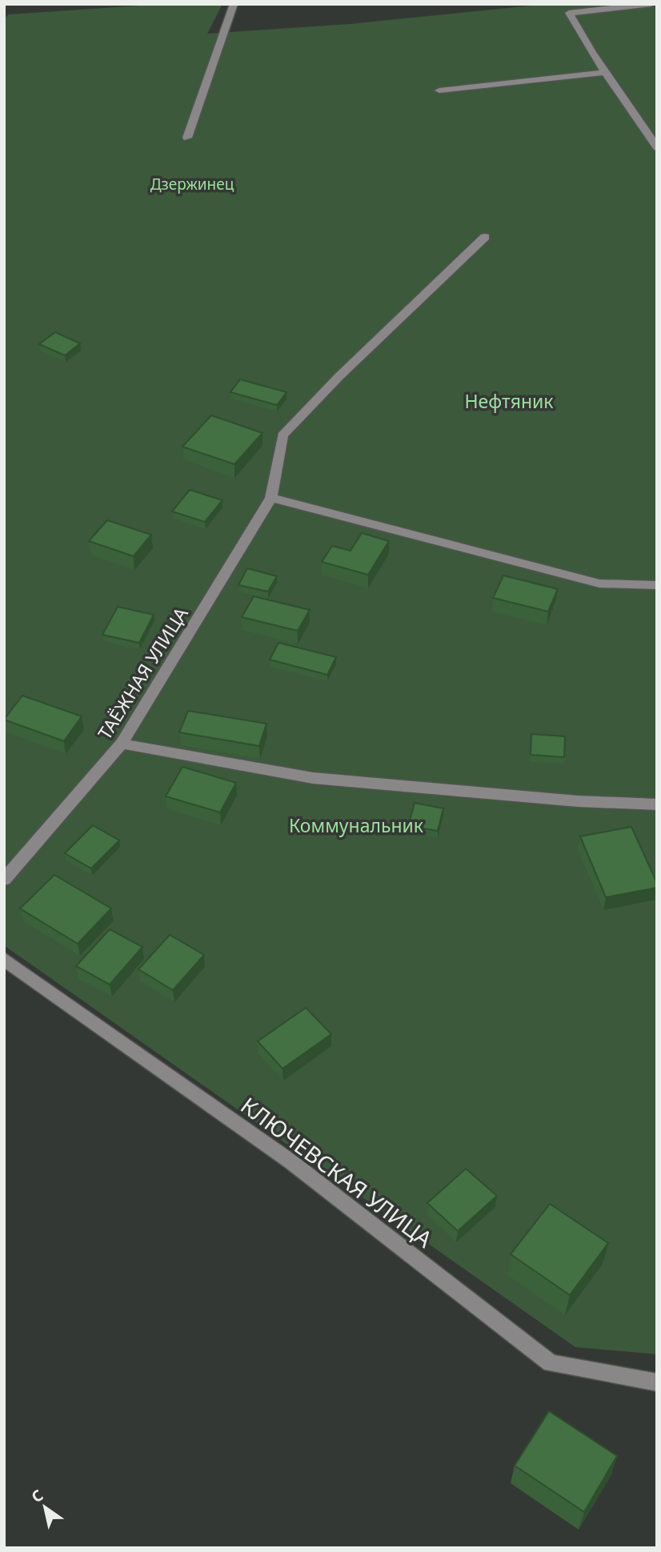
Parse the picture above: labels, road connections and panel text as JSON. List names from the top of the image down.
{
  "streets": {
    "street": ["ТАЁЖНАЯ УЛИЦА", "КЛЮЧЕВСКАЯ УЛИЦА"]
  },
  "parks": ["Дзержинец", "Нефтяник", "Коммунальник"],
  "north": "top left"
}
